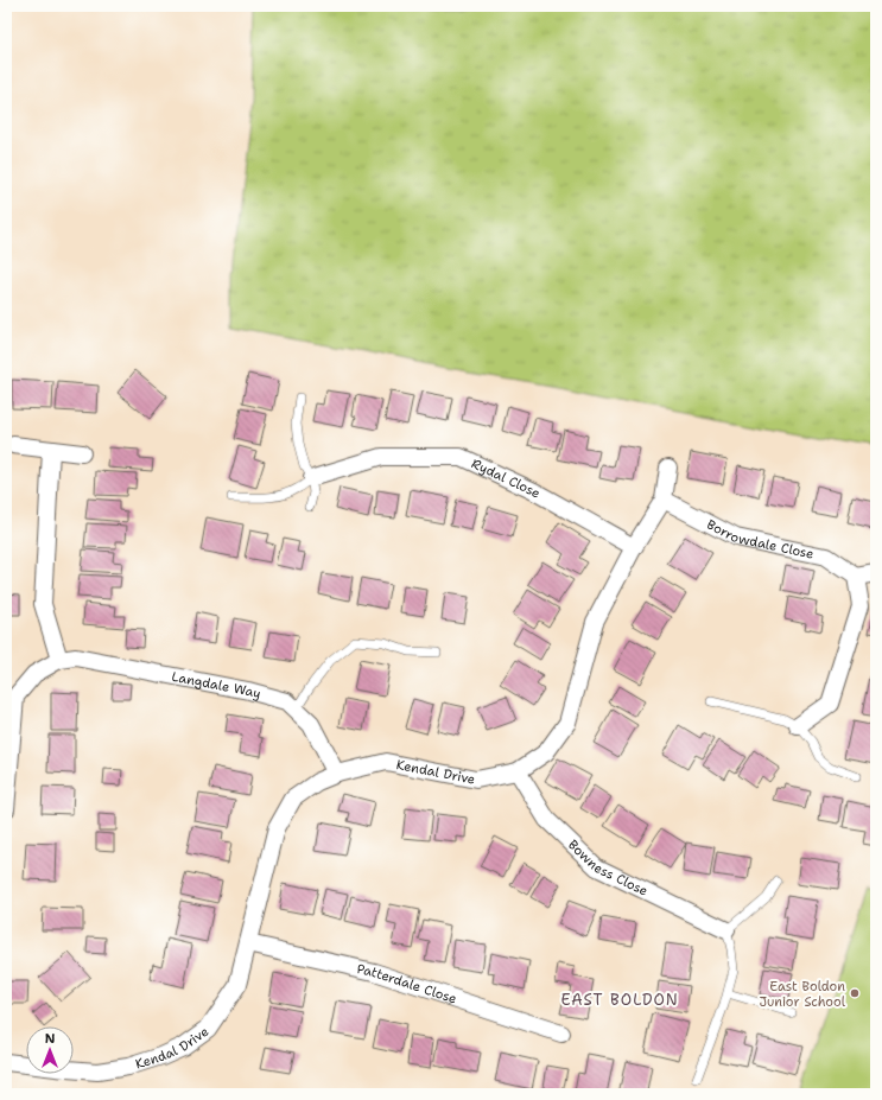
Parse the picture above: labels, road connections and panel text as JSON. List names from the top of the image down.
{
  "streets": {
    "street": [
      "Rydal Close",
      "Borrowdale Close",
      "Langdale Way",
      "Kendal Drive",
      "Bowness Close",
      "Patterdale Close"
    ]
  },
  "crossings": [
    ["Rydal Close", "Kendal Drive"],
    ["Borrowdale Close", "Kendal Drive"],
    ["Langdale Way", "Kendal Drive"],
    ["Kendal Drive", "Bowness Close"],
    ["Kendal Drive", "Patterdale Close"]
  ],
  "districts": ["EAST BOLDON"],
  "places": ["East Boldon Junior School"],
  "north": "top"
}
